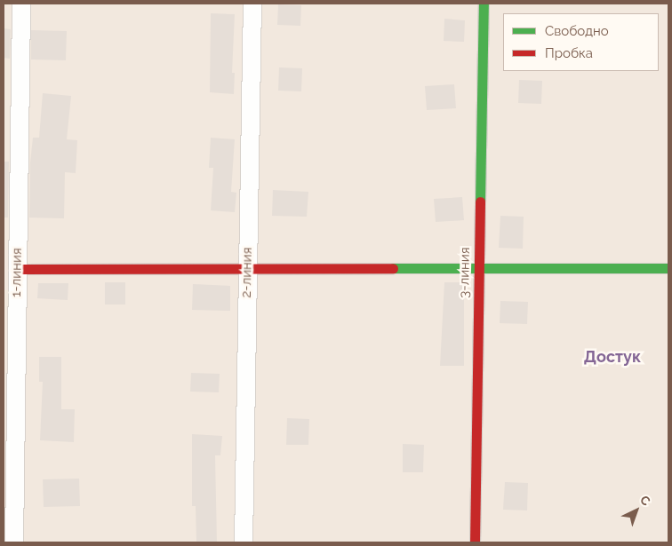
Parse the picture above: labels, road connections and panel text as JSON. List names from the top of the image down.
{
  "streets": {
    "street": ["1-линия", "2-линия", "3-линия"]
  },
  "districts": ["Достук"],
  "legend": ["Свободно", "Пробка"],
  "north": "top right"
}
